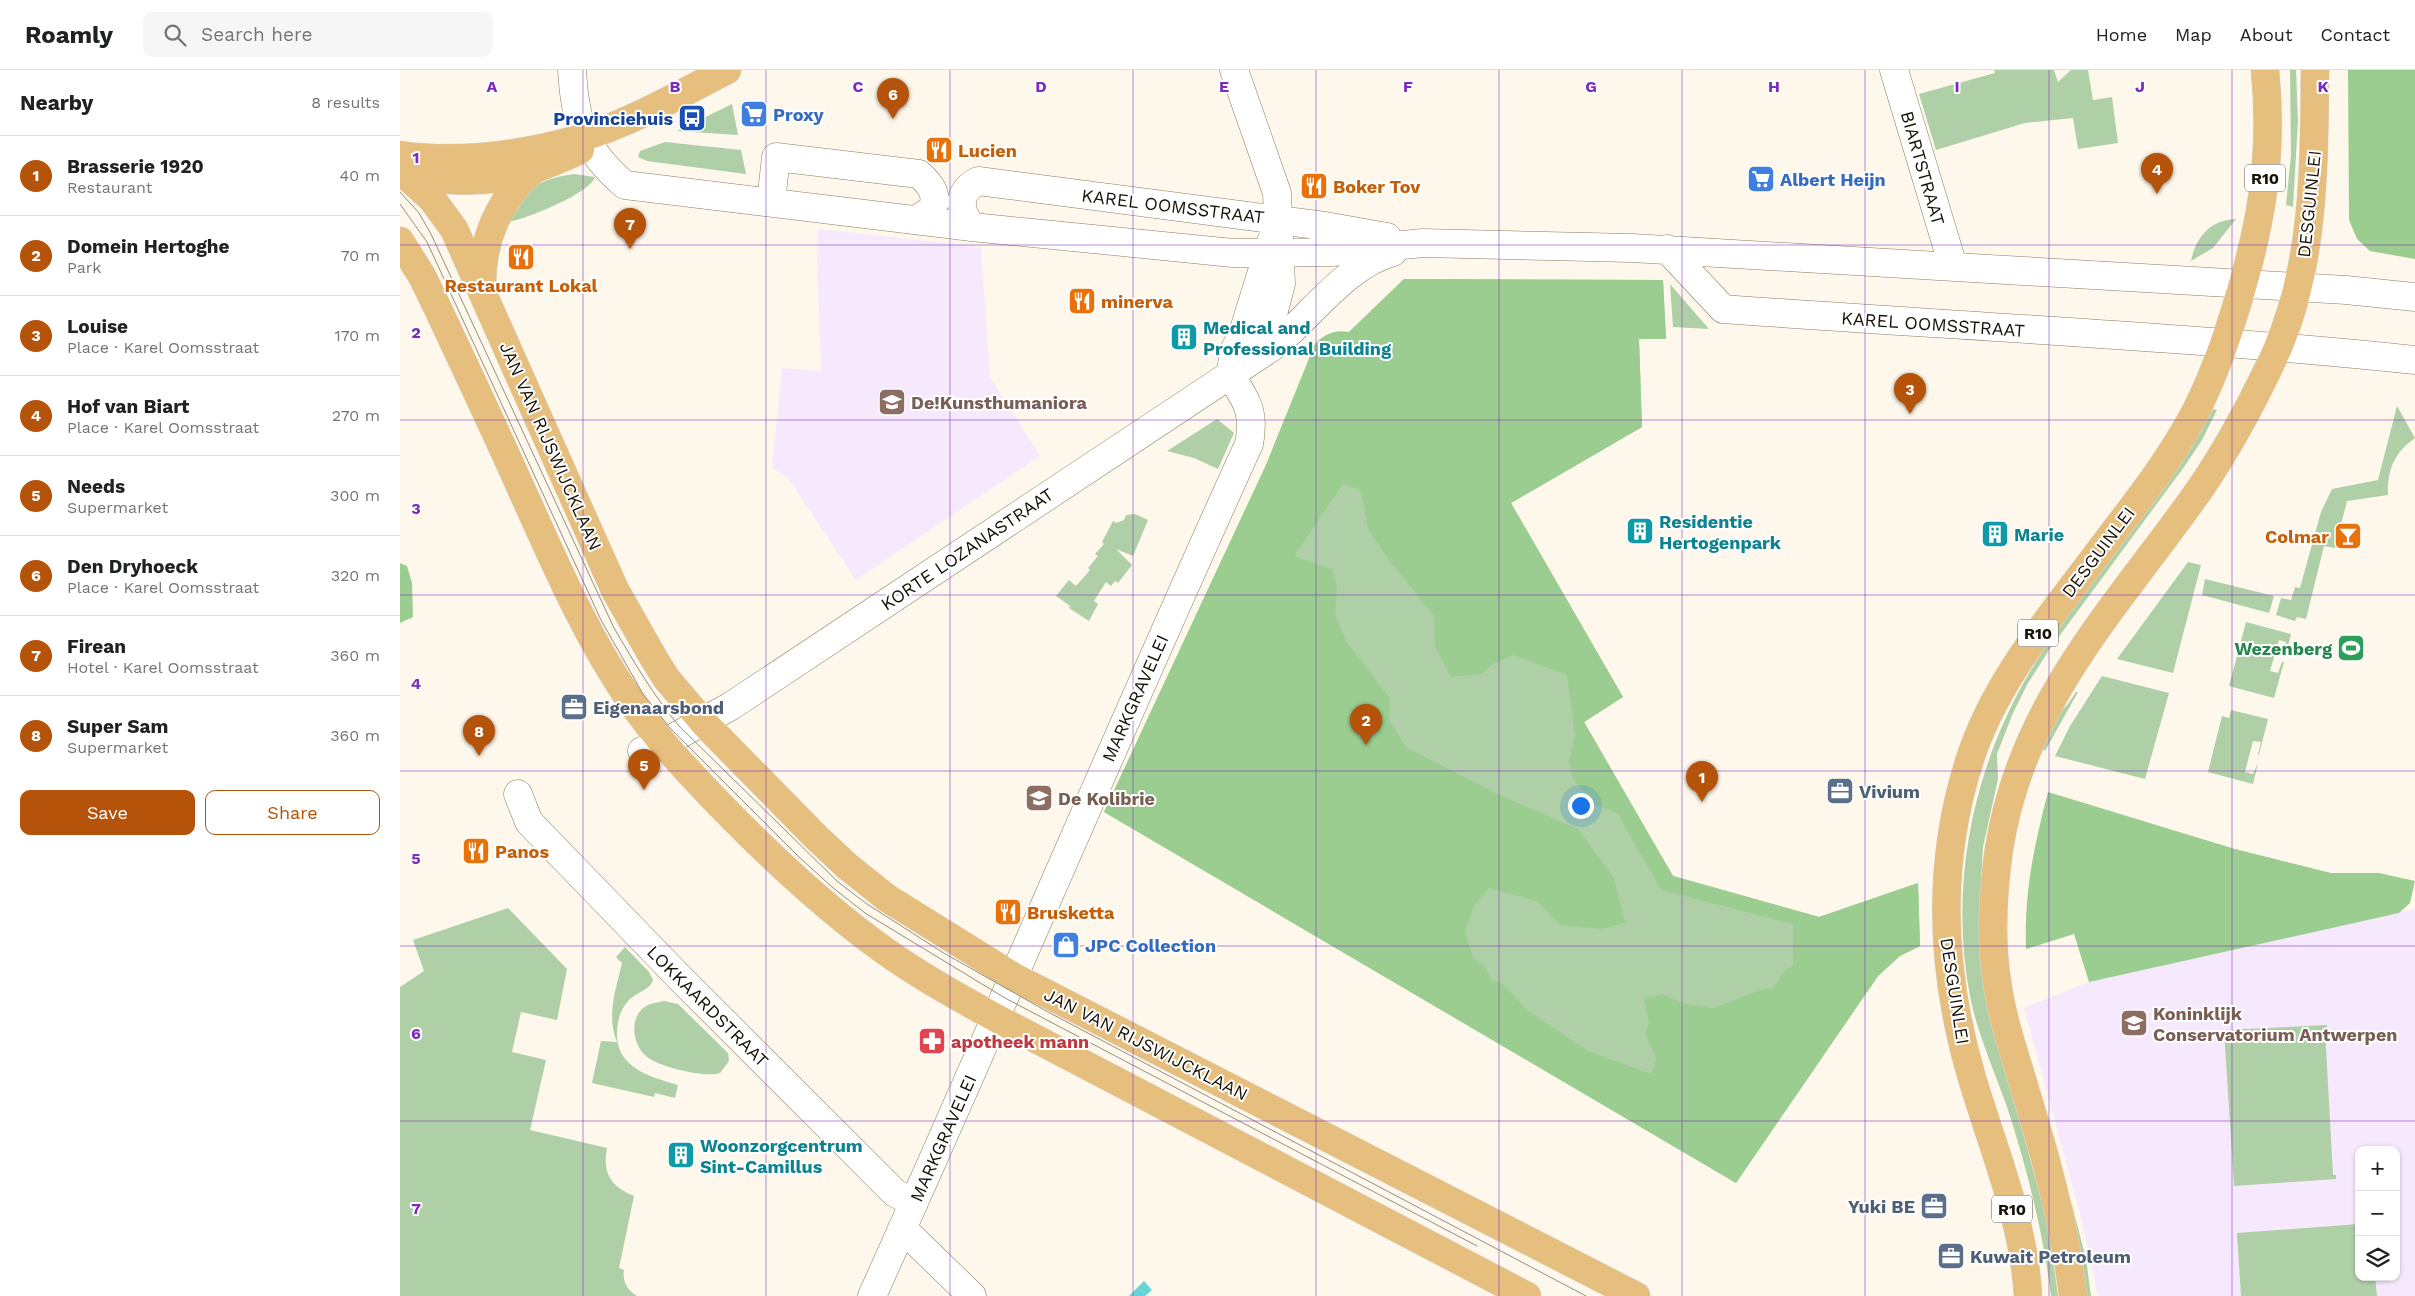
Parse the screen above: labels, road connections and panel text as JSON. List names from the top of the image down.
{
  "streets": {
    "main road": ["R10", "DESGUINLEI", "JAN VAN RIJSWIJCKLAAN"],
    "street": [
      "BIARTSTRAAT",
      "KAREL OOMSSTRAAT",
      "KORTE LOZANASTRAAT",
      "MARKGRAVELEI",
      "LOKKAARDSTRAAT"
    ]
  },
  "crossings": [
    ["BIARTSTRAAT", "KAREL OOMSSTRAAT"],
    ["DESGUINLEI", "KAREL OOMSSTRAAT"],
    ["JAN VAN RIJSWIJCKLAAN", "KORTE LOZANASTRAAT"],
    ["JAN VAN RIJSWIJCKLAAN", "MARKGRAVELEI"],
    ["KORTE LOZANASTRAAT", "MARKGRAVELEI"],
    ["MARKGRAVELEI", "LOKKAARDSTRAAT"]
  ],
  "places": {
    "supermarket": ["Proxy", "Albert Heijn"],
    "bus stop": ["Provinciehuis"],
    "restaurant": [
      "Lucien",
      "Boker Tov",
      "Restaurant Lokal",
      "minerva",
      "Panos",
      "Brusketta"
    ],
    "building": [
      "Medical and Professional Building",
      "Residentie Hertogenpark",
      "Marie",
      "Woonzorgcentrum Sint-Camillus"
    ],
    "school or university": ["De!Kunsthumaniora", "De Kolibrie", "Koninklijk Conservatorium Antwerpen"],
    "bar": ["Colmar"],
    "sports": ["Wezenberg"],
    "office": [
      "Eigenaarsbond",
      "Vivium",
      "Yuki BE",
      "Kuwait Petroleum"
    ],
    "shop": ["JPC Collection"],
    "pharmacy": ["apotheek mann"]
  },
  "page": {
    "header": "Roamly",
    "search": "Search here",
    "nav": [
      "Home",
      "Map",
      "About",
      "Contact"
    ],
    "heading": ["Nearby", "8 results"],
    "pins": [
      "6",
      "4",
      "7",
      "3",
      "2",
      "8",
      "5",
      "1"
    ],
    "list": [
      {
        "mark": "1",
        "name": "Brasserie 1920",
        "note": "Restaurant",
        "value": "40 m"
      },
      {
        "mark": "2",
        "name": "Domein Hertoghe",
        "note": "Park",
        "value": "70 m"
      },
      {
        "mark": "3",
        "name": "Louise",
        "note": "Place · Karel Oomsstraat",
        "value": "170 m"
      },
      {
        "mark": "4",
        "name": "Hof van Biart",
        "note": "Place · Karel Oomsstraat",
        "value": "270 m"
      },
      {
        "mark": "5",
        "name": "Needs",
        "note": "Supermarket",
        "value": "300 m"
      },
      {
        "mark": "6",
        "name": "Den Dryhoeck",
        "note": "Place · Karel Oomsstraat",
        "value": "320 m"
      },
      {
        "mark": "7",
        "name": "Firean",
        "note": "Hotel · Karel Oomsstraat",
        "value": "360 m"
      },
      {
        "mark": "8",
        "name": "Super Sam",
        "note": "Supermarket",
        "value": "360 m"
      }
    ],
    "buttons": ["Save", "Share"],
    "map_buttons": ["+", "−"]
  },
  "grid": {
    "columns": [
      "A",
      "B",
      "C",
      "D",
      "E",
      "F",
      "G",
      "H",
      "I",
      "J",
      "K"
    ],
    "rows": [
      "1",
      "2",
      "3",
      "4",
      "5",
      "6",
      "7"
    ]
  }
}
